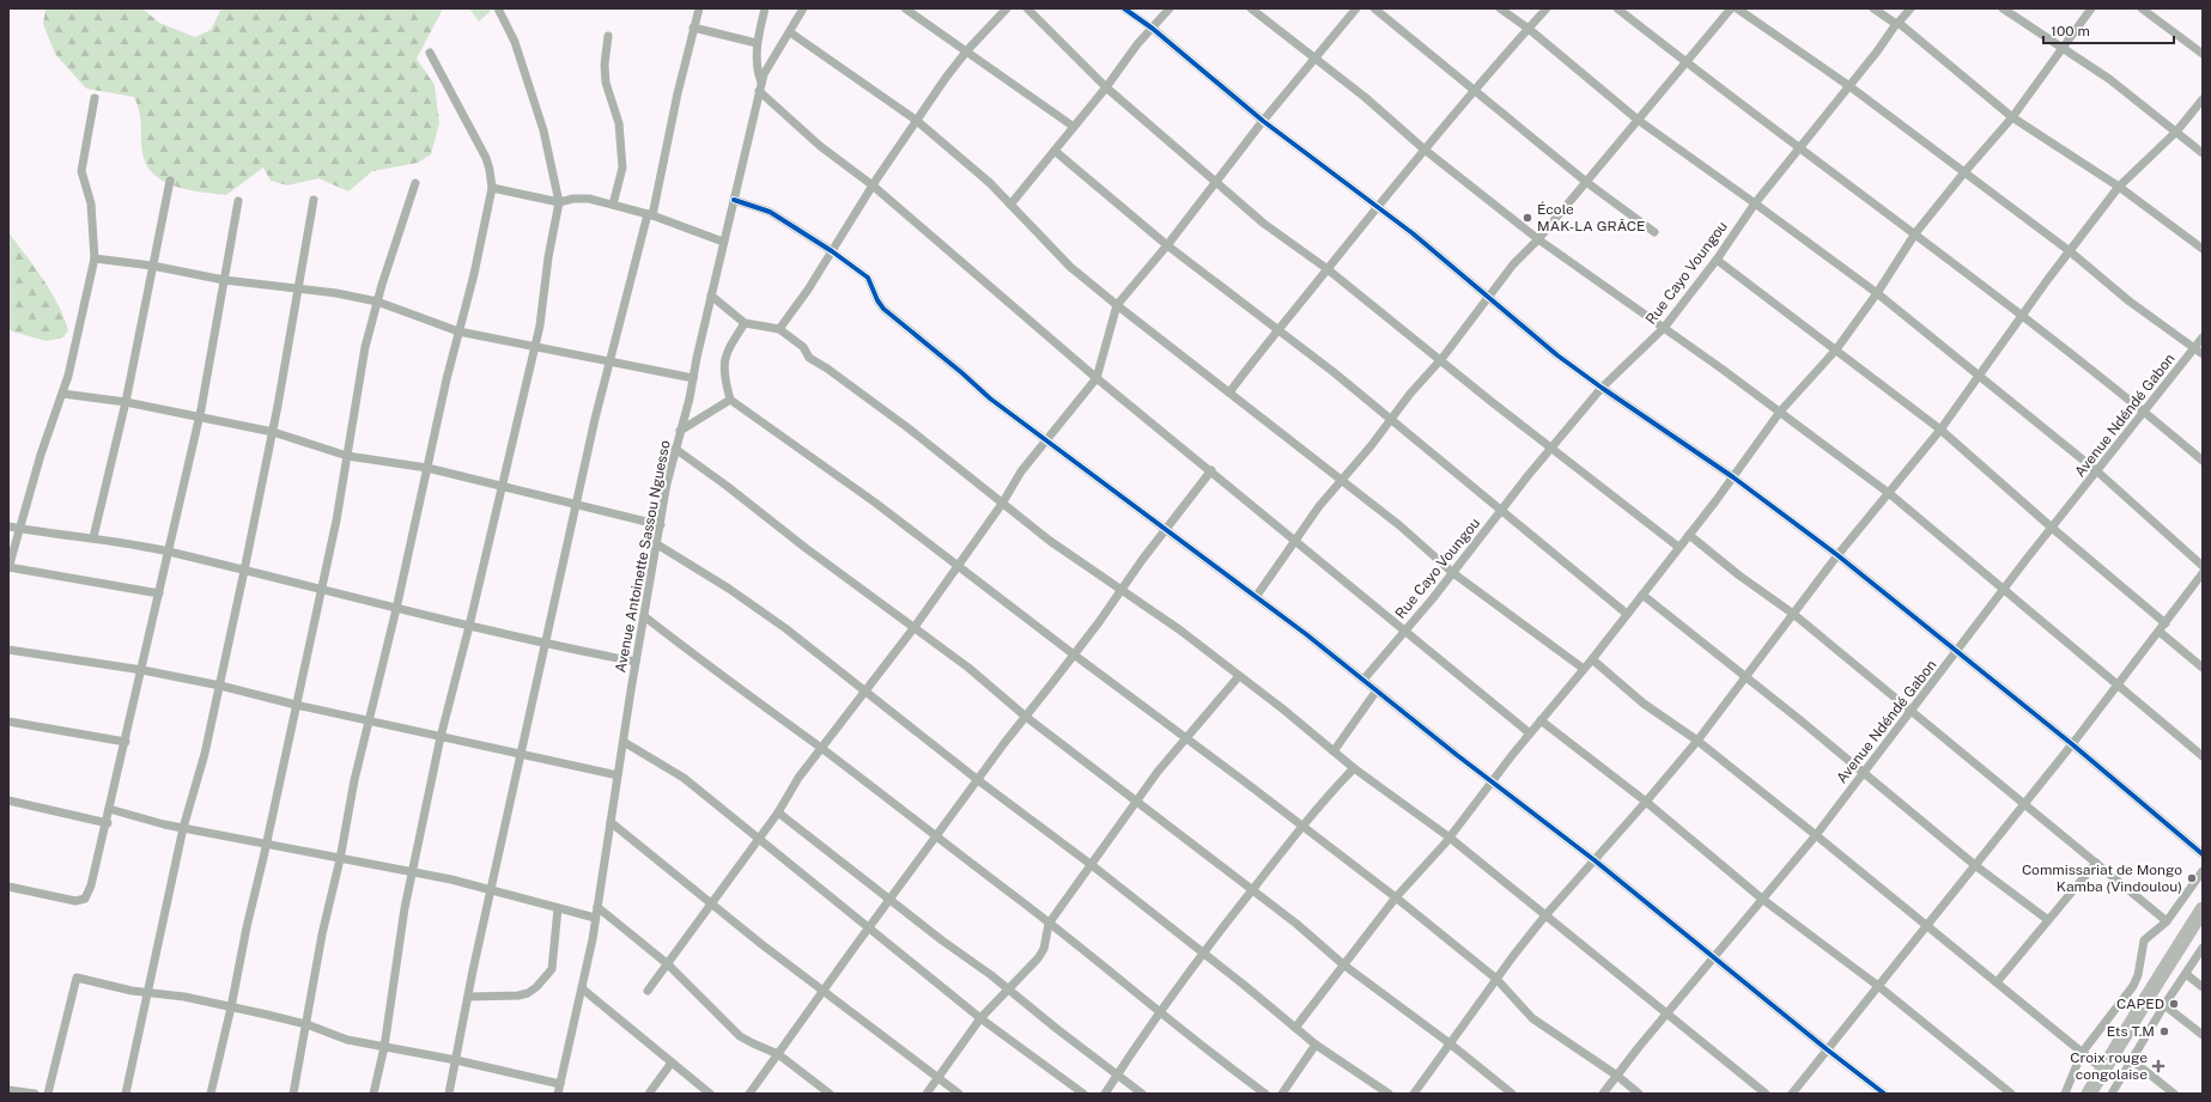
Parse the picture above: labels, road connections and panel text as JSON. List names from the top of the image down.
{
  "streets": {
    "street": ["Rue Cayo Voungou", "Avenue Ndéndé Gabon", "Avenue Antoinette Sassou Nguesso"]
  },
  "places": {
    "other": [
      "École MAK-LA GRÂCE",
      "Commissariat de Mongo Kamba (Vindoulou)",
      "CAPED",
      "Ets T.M"
    ],
    "health": ["Croix rouge congolaise"]
  },
  "scale_bar": "100 m"
}
